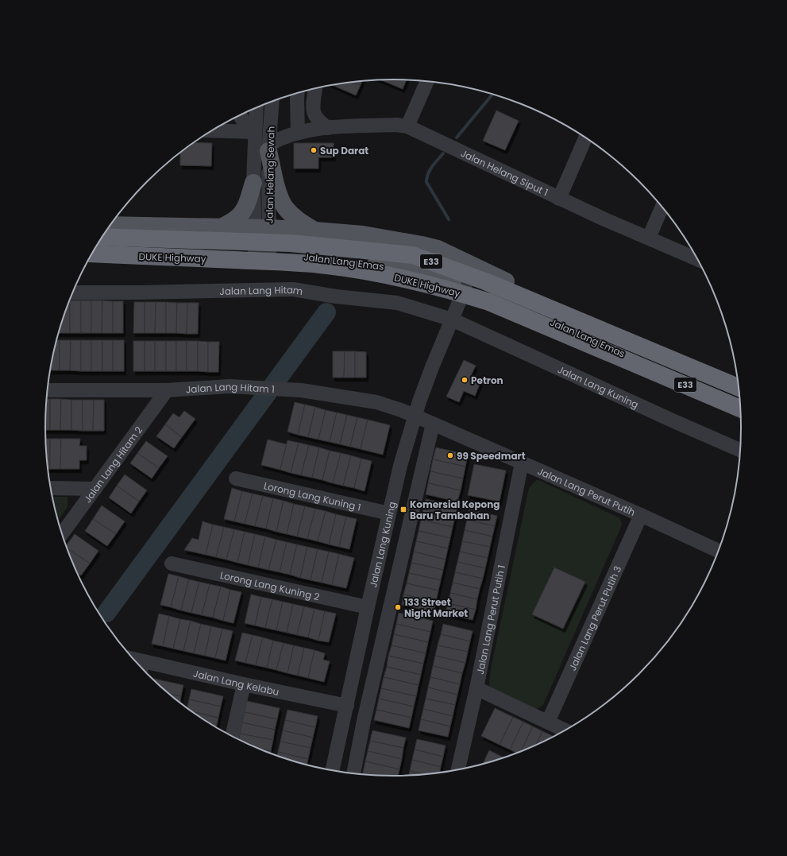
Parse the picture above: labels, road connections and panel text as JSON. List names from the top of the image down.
{
  "streets": {
    "highway": ["DUKE Highway", "E33"],
    "main road": ["Jalan Lang Emas"],
    "street": [
      "Jalan Helang Siput 1",
      "Jalan Helang Sewah",
      "Jalan Lang Hitam",
      "Jalan Lang Kuning",
      "Jalan Lang Hitam 1",
      "Jalan Lang Hitam 2",
      "Jalan Lang Perut Putih",
      "Lorong Lang Kuning 1",
      "Lorong Lang Kuning 2",
      "Jalan Lang Perut Putih 3",
      "Jalan Lang Perut Putih 1",
      "Jalan Lang Kelabu"
    ]
  },
  "crossings": [
    ["Jalan Helang Siput 1", "Jalan Helang Sewah"],
    ["Jalan Helang Sewah", "Jalan Lang Emas"],
    ["Jalan Lang Emas", "Jalan Lang Kuning"],
    ["Jalan Lang Hitam", "Jalan Lang Kuning"],
    ["Jalan Lang Kuning", "Jalan Lang Hitam 1"],
    ["Jalan Lang Kuning", "Jalan Lang Perut Putih"],
    ["Jalan Lang Kuning", "Lorong Lang Kuning 1"],
    ["Jalan Lang Kuning", "Lorong Lang Kuning 2"],
    ["Jalan Lang Kuning", "Jalan Lang Kelabu"],
    ["Jalan Lang Hitam 1", "Jalan Lang Hitam 2"],
    ["Jalan Lang Hitam 1", "Jalan Lang Perut Putih"],
    ["Jalan Lang Perut Putih", "Jalan Lang Perut Putih 3"],
    ["Jalan Lang Perut Putih", "Jalan Lang Perut Putih 1"]
  ],
  "places": {
    "other": [
      "Sup Darat",
      "Petron",
      "99 Speedmart",
      "133 Street Night Market"
    ],
    "transit": ["Komersial Kepong Baru Tambahan"]
  }
}
